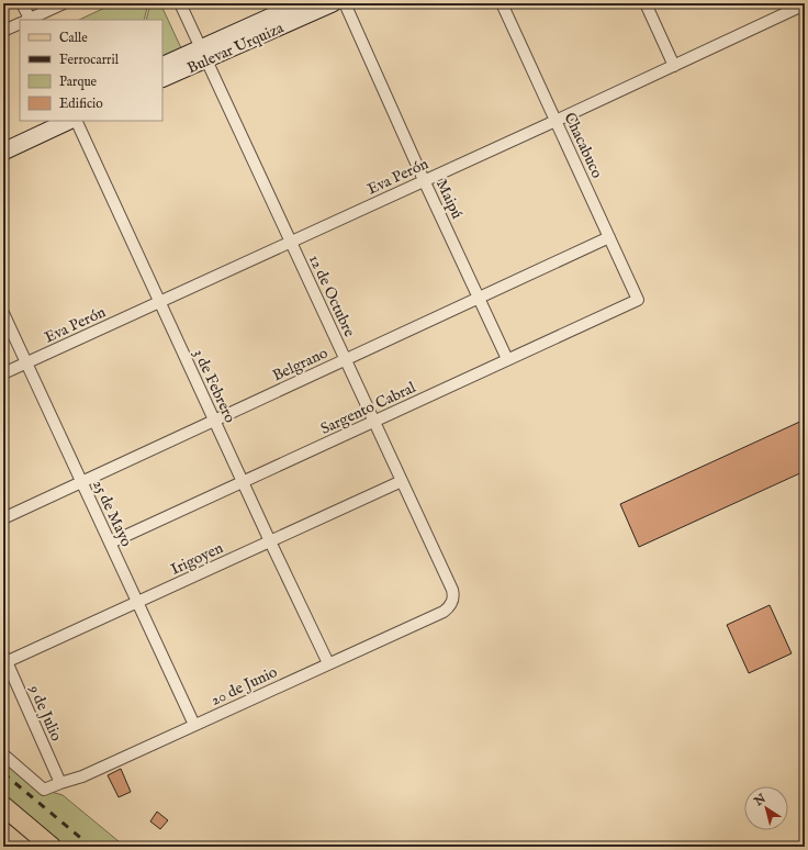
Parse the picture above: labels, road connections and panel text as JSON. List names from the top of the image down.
{
  "streets": {
    "street": [
      "Bulevar Urquiza",
      "Chacabuco",
      "Eva Perón",
      "Maipú",
      "12 de Octubre",
      "Belgrano",
      "3 de Febrero",
      "Sargento Cabral",
      "25 de Mayo",
      "Irigoyen",
      "20 de Junio",
      "9 de Julio"
    ]
  },
  "crossings": [
    ["Bulevar Urquiza", "12 de Octubre"],
    ["Chacabuco", "Eva Perón"],
    ["Chacabuco", "Belgrano"],
    ["Chacabuco", "Sargento Cabral"],
    ["Eva Perón", "Maipú"],
    ["Eva Perón", "12 de Octubre"],
    ["Eva Perón", "3 de Febrero"],
    ["Eva Perón", "25 de Mayo"],
    ["Maipú", "Belgrano"],
    ["Maipú", "Sargento Cabral"],
    ["12 de Octubre", "Belgrano"],
    ["12 de Octubre", "Sargento Cabral"],
    ["12 de Octubre", "Irigoyen"],
    ["12 de Octubre", "20 de Junio"],
    ["Belgrano", "3 de Febrero"],
    ["Belgrano", "25 de Mayo"],
    ["3 de Febrero", "Sargento Cabral"],
    ["3 de Febrero", "Irigoyen"],
    ["3 de Febrero", "20 de Junio"],
    ["Sargento Cabral", "25 de Mayo"],
    ["25 de Mayo", "Irigoyen"],
    ["25 de Mayo", "20 de Junio"],
    ["Irigoyen", "9 de Julio"],
    ["20 de Junio", "9 de Julio"]
  ],
  "legend": [
    "Calle",
    "Ferrocarril",
    "Parque",
    "Edificio"
  ],
  "north": "top left"
}
